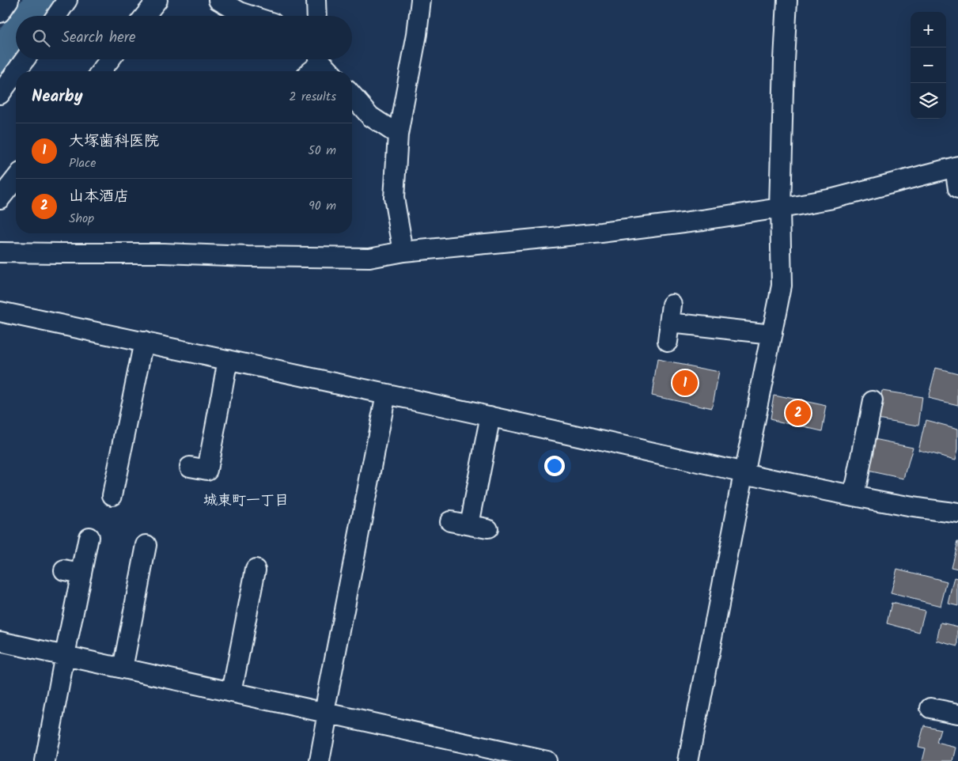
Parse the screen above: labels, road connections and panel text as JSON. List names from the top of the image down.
{
  "districts": ["城東町一丁目"],
  "page": {
    "map_buttons": ["+", "−"],
    "search": "Search here",
    "heading": ["Nearby", "2 results"],
    "list": [
      {
        "mark": "1",
        "name": "大塚歯科医院",
        "note": "Place",
        "value": "50 m"
      },
      {
        "mark": "2",
        "name": "山本酒店",
        "note": "Shop",
        "value": "90 m"
      }
    ],
    "pins": ["1", "2"]
  }
}
